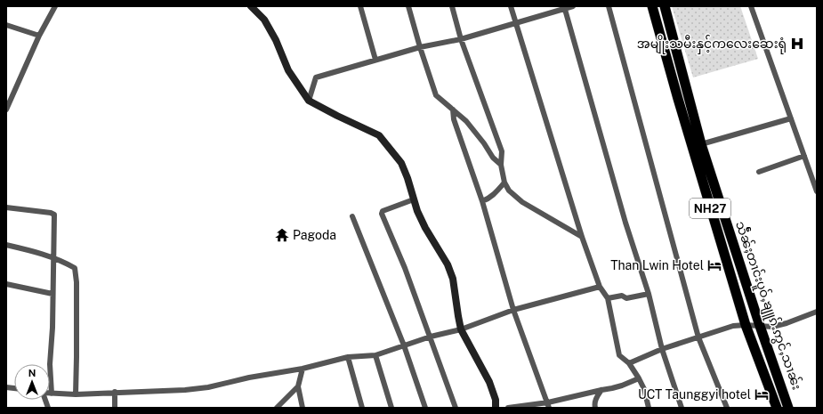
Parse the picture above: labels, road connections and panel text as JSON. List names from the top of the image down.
{
  "streets": {
    "highway": ["NH27", "သဵႅၼ်ႈတၢင်းပူဝ်ႇၶျူၵ်ႉဢွင်ႇသၢၼ်း"]
  },
  "places": {
    "hospital": ["အမျိုးသမီးနှင့်ကလေးဆေးရုံ"],
    "temple": ["Pagoda"],
    "hotel": ["Than Lwin Hotel", "UCT Taunggyi hotel"]
  },
  "north": "top"
}
